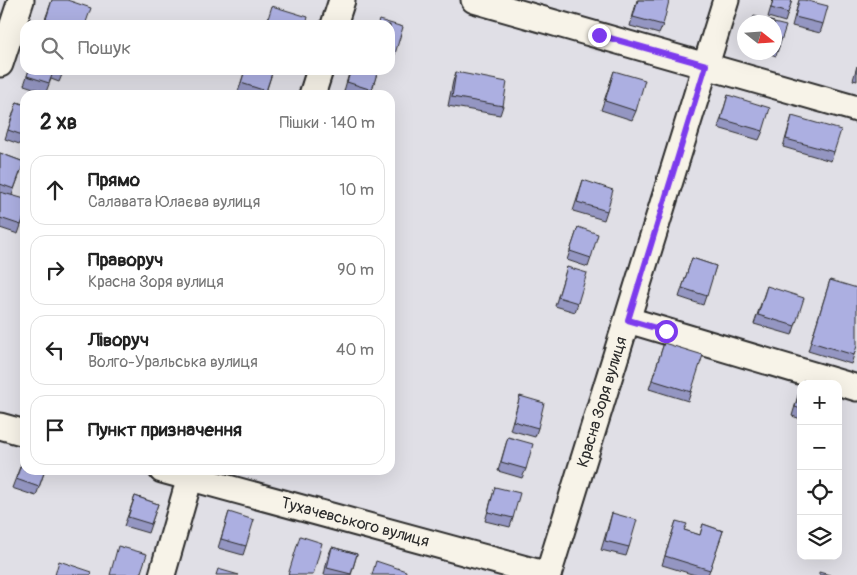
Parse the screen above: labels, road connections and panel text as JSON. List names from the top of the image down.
{
  "streets": {
    "street": ["Красна Зоря вулиця", "Тухачевського вулиця"]
  },
  "crossings": [
    ["Красна Зоря вулиця", "Тухачевського вулиця"]
  ],
  "north": "right",
  "page": {
    "search": "Пошук",
    "heading": ["2 хв", "Пішки · 140 m"],
    "list": [
      ["Прямо", "Салавата Юлаєва вулиця", "10 m"],
      ["Праворуч", "Красна Зоря вулиця", "90 m"],
      ["Ліворуч", "Волго-Уральська вулиця", "40 m"],
      "Пункт призначення"
    ],
    "map_buttons": ["+", "−"]
  }
}
